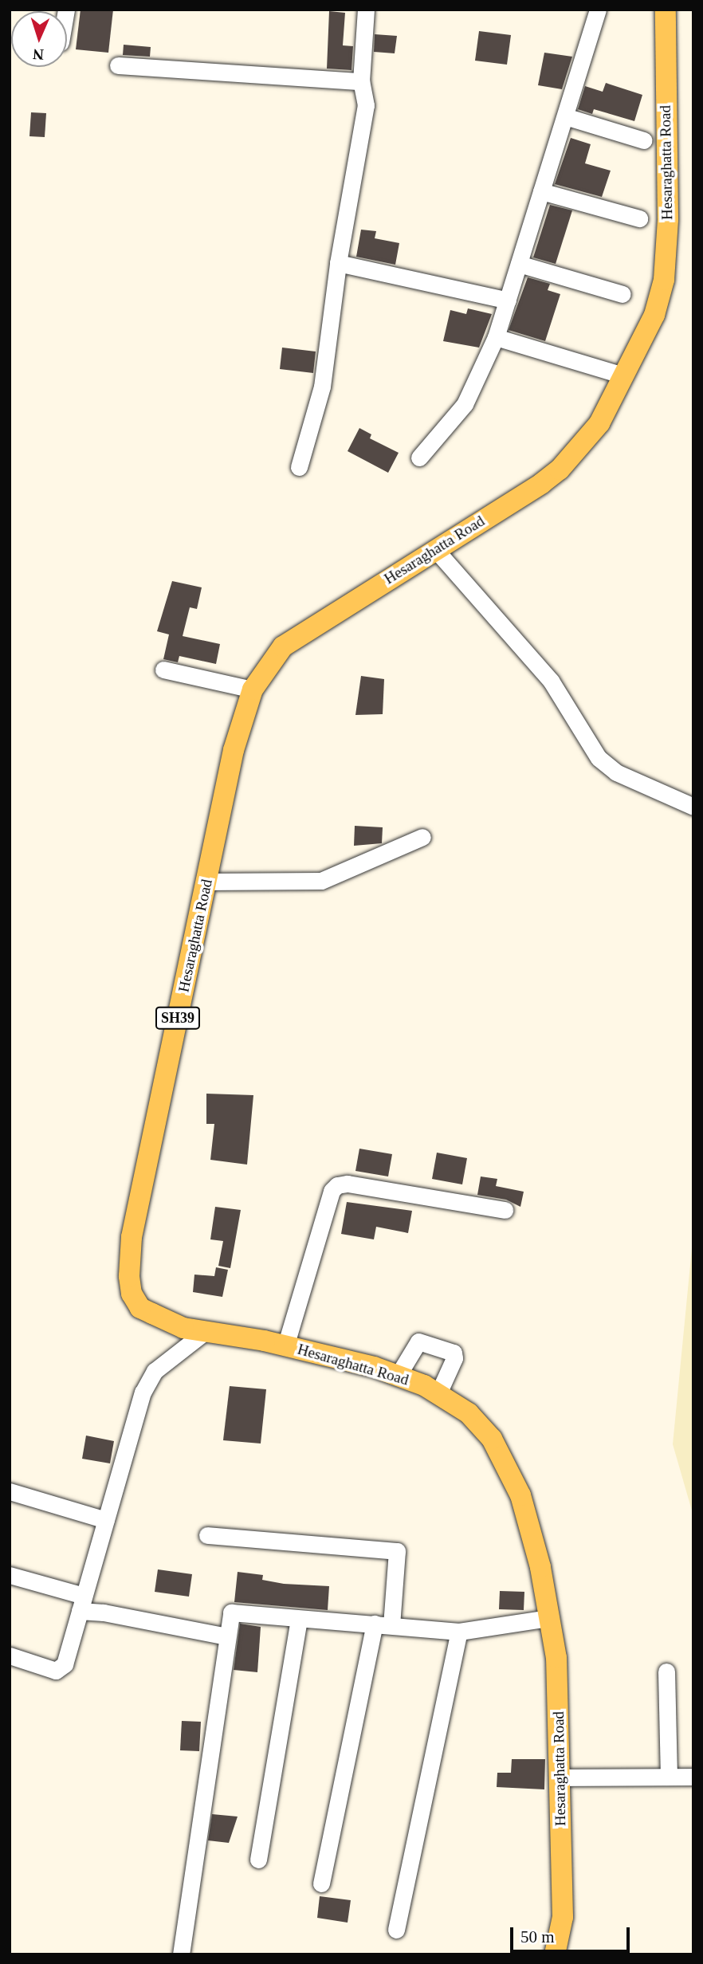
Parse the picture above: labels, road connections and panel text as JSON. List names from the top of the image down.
{
  "streets": {
    "main road": ["Hesaraghatta Road", "SH39"]
  },
  "scale_bar": "50 m",
  "north": "bottom"
}
